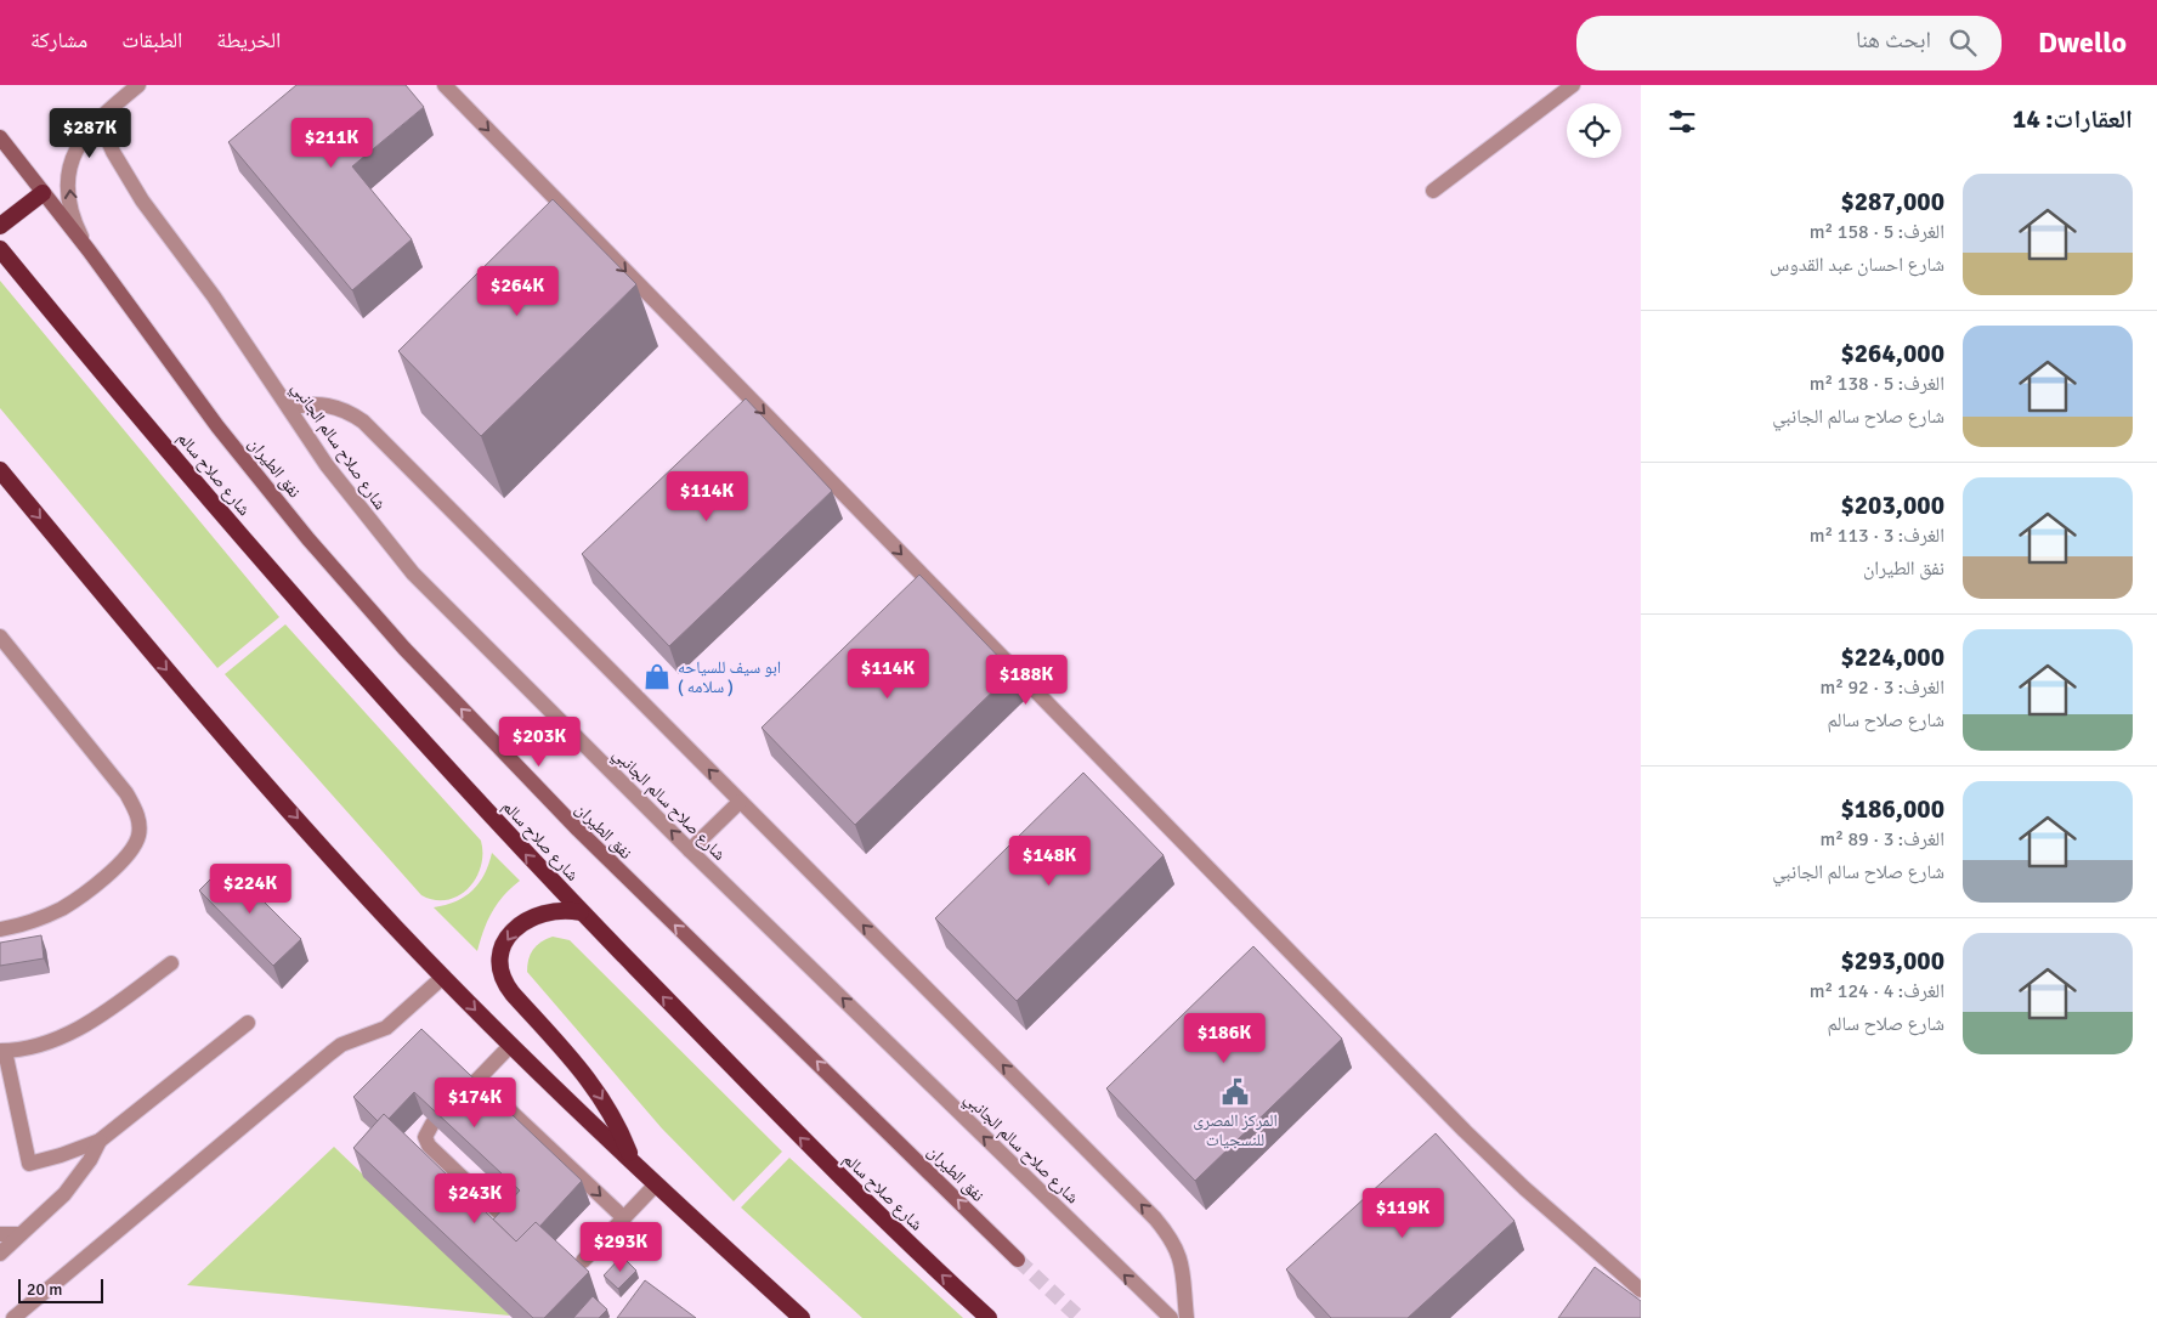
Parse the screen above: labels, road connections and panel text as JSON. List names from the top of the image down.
{
  "streets": {
    "highway": ["شارع صلاح سالم"],
    "main road": ["نفق الطيران"],
    "street": ["شارع صلاح سالم الجانبي"]
  },
  "one_way": ["نفق الطيران"],
  "places": {
    "shop": ["ابو سيف للسياحه ( سلامه )"],
    "public building": ["المركز المصرى للنسجيات"]
  },
  "scale_bar": "20 m",
  "page": {
    "header": "Dwello",
    "search": "ابحث هنا",
    "nav": ["الخريطة", "الطبقات", "مشاركة"],
    "heading": "العقارات: 14",
    "price": [
      "$287K",
      "$211K",
      "$264K",
      "$114K",
      "$114K",
      "$188K",
      "$203K",
      "$148K",
      "$224K",
      "$186K",
      "$174K",
      "$243K",
      "$119K",
      "$293K"
    ],
    "list": [
      {
        "name": "$287,000",
        "note": "الغرف: 5 · 158 m² · شارع احسان عبد القدوس"
      },
      {
        "name": "$264,000",
        "note": "الغرف: 5 · 138 m² · شارع صلاح سالم الجانبي"
      },
      {
        "name": "$203,000",
        "note": "الغرف: 3 · 113 m² · نفق الطيران"
      },
      {
        "name": "$224,000",
        "note": "الغرف: 3 · 92 m² · شارع صلاح سالم"
      },
      {
        "name": "$186,000",
        "note": "الغرف: 3 · 89 m² · شارع صلاح سالم الجانبي"
      },
      {
        "name": "$293,000",
        "note": "الغرف: 4 · 124 m² · شارع صلاح سالم"
      }
    ],
    "scale": "20 m"
  }
}
